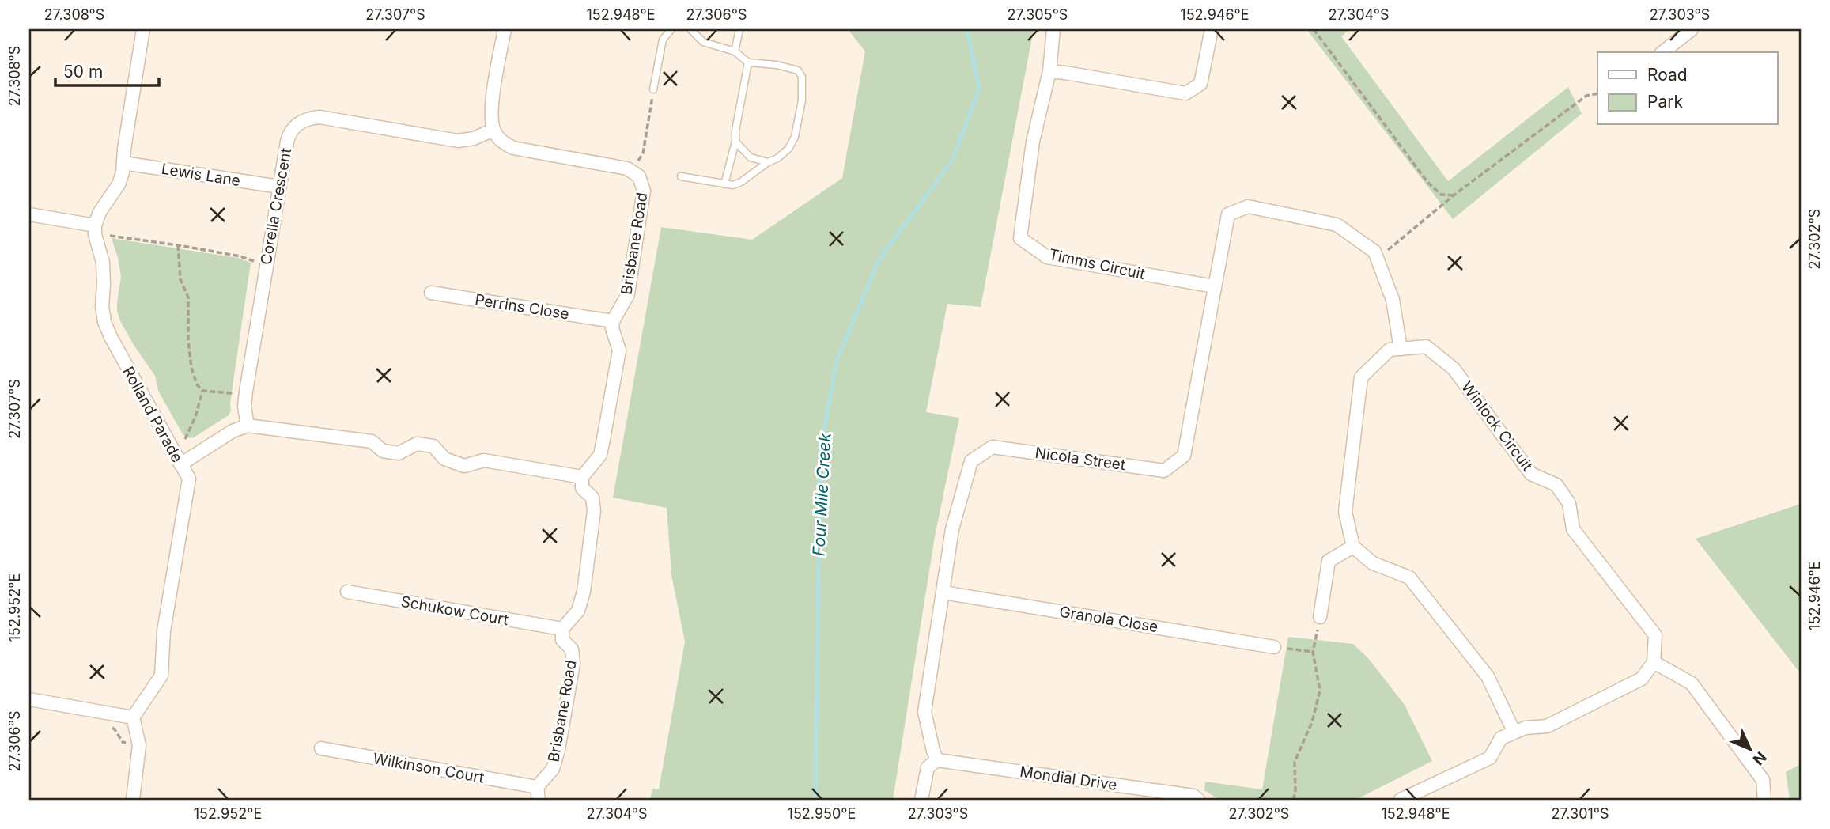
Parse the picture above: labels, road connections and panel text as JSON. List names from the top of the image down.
{
  "streets": {
    "street": [
      "Lewis Lane",
      "Corella Crescent",
      "Brisbane Road",
      "Timms Circuit",
      "Perrins Close",
      "Rolland Parade",
      "Winlock Circuit",
      "Nicola Street",
      "Schukow Court",
      "Granola Close",
      "Wilkinson Court",
      "Mondial Drive"
    ]
  },
  "crossings": [
    ["Lewis Lane", "Corella Crescent"],
    ["Corella Crescent", "Brisbane Road"],
    ["Brisbane Road", "Perrins Close"],
    ["Brisbane Road", "Schukow Court"],
    ["Brisbane Road", "Wilkinson Court"],
    ["Timms Circuit", "Nicola Street"],
    ["Nicola Street", "Granola Close"],
    ["Nicola Street", "Mondial Drive"]
  ],
  "water": ["Four Mile Creek"],
  "legend": ["Road", "Park"],
  "scale_bar": "50 m",
  "north": "bottom right",
  "coordinates": [
    "27.308°S",
    "27.307°S",
    "152.948°E",
    "27.306°S",
    "27.305°S",
    "152.946°E",
    "27.304°S",
    "27.303°S",
    "27.302°S",
    "152.952°E",
    "152.950°E",
    "27.301°S"
  ]
}
